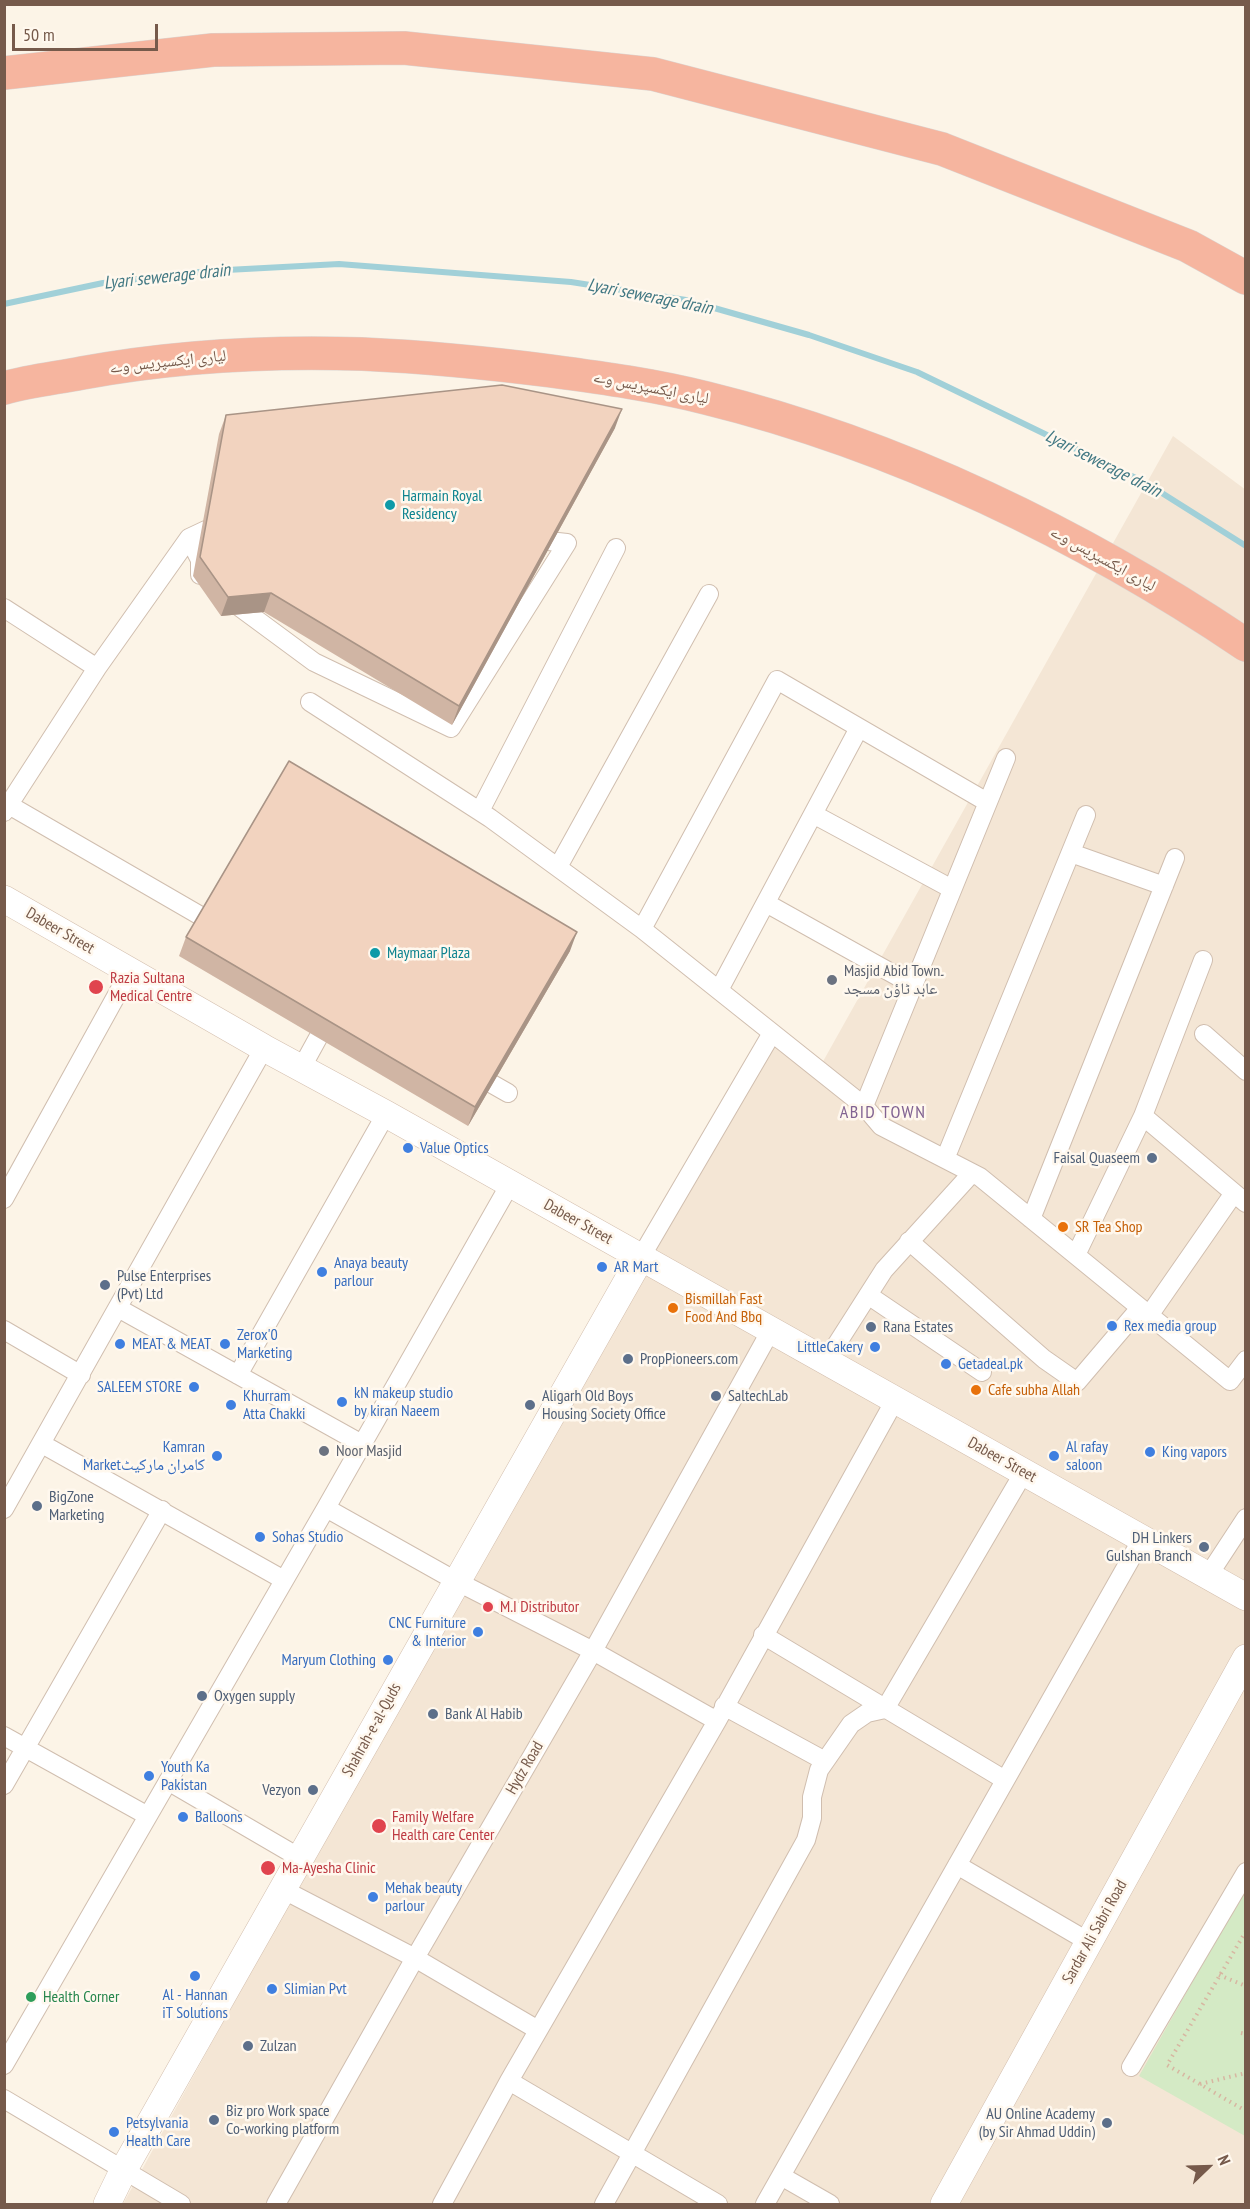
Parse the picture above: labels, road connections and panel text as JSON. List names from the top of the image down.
{
  "streets": {
    "highway": ["لیاری ایکسپریس وے"],
    "street": [
      "Dabeer Street",
      "Shahrah-e-al-Quds",
      "Hydz Road",
      "Sardar Ali Sabri Road"
    ]
  },
  "crossings": [
    ["Dabeer Street", "Shahrah-e-al-Quds"],
    ["Dabeer Street", "Hydz Road"]
  ],
  "districts": ["ABID TOWN"],
  "water": ["Lyari sewerage drain"],
  "places": [
    "Harmain Royal Residency",
    "Maymaar Plaza",
    "Masjid Abid Town۔ عابد ٹاؤن مسجد",
    "Razia Sultana Medical Centre",
    "Value Optics",
    "Faisal Quaseem",
    "SR Tea Shop",
    "AR Mart",
    "Anaya beauty parlour",
    "Pulse Enterprises (Pvt) Ltd",
    "Bismillah Fast Food And Bbq",
    "Rex media group",
    "Rana Estates",
    "MEAT & MEAT",
    "Zerox'0 Marketing",
    "LittleCakery",
    "PropPioneers.com",
    "Getadeal.pk",
    "SALEEM STORE",
    "Cafe subha Allah",
    "SaltechLab",
    "kN makeup studio by kiran Naeem",
    "Khurram Atta Chakki",
    "Aligarh Old Boys Housing Society Office",
    "Noor Masjid",
    "King vapors",
    "Kamran Marketکامران مارکیٹ",
    "Al rafay saloon",
    "BigZone Marketing",
    "Sohas Studio",
    "DH Linkers Gulshan Branch",
    "M.I Distributor",
    "CNC Furniture & Interior",
    "Maryum Clothing",
    "Oxygen supply",
    "Bank Al Habib",
    "Youth Ka Pakistan",
    "Vezyon",
    "Balloons",
    "Family Welfare Health care Center",
    "Ma-Ayesha Clinic",
    "Mehak beauty parlour",
    "Al - Hannan iT Solutions",
    "Slimian Pvt",
    "Health Corner",
    "Zulzan",
    "Biz pro Work space Co-working platform",
    "AU Online Academy (by Sir Ahmad Uddin)",
    "Petsylvania Health Care"
  ],
  "scale_bar": "50 m",
  "north": "top right"
}
